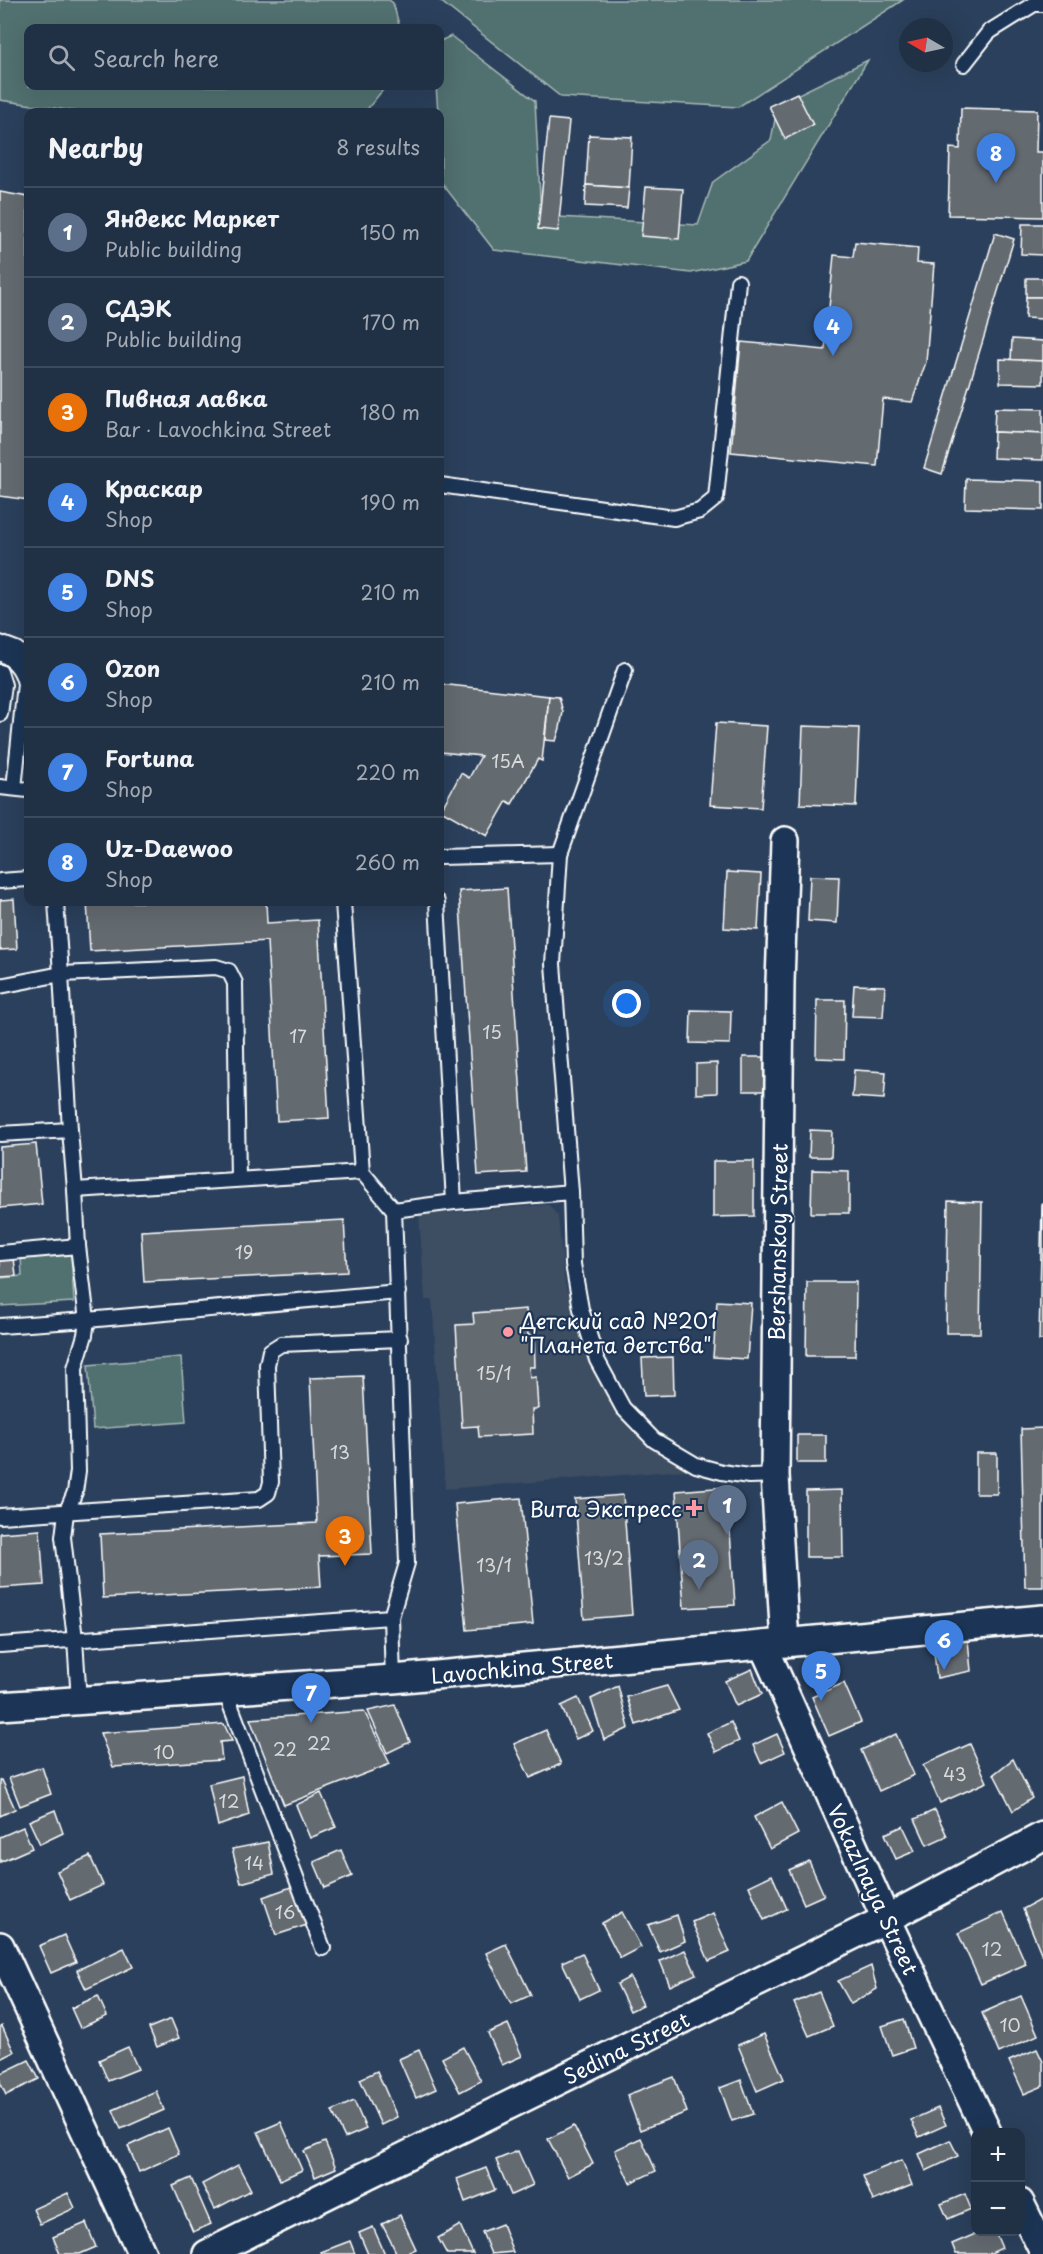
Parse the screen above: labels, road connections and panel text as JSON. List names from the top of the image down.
{
  "streets": {
    "street": [
      "Bershanskoy Street",
      "Lavochkina Street",
      "Vokazlnaya Street",
      "Sedina Street"
    ]
  },
  "crossings": [
    ["Bershanskoy Street", "Lavochkina Street"],
    ["Bershanskoy Street", "Vokazlnaya Street"],
    ["Lavochkina Street", "Vokazlnaya Street"],
    ["Vokazlnaya Street", "Sedina Street"]
  ],
  "places": {
    "other": ["Детский сад №201 \"Планета детства\""],
    "health": ["Вита Экспресс"]
  },
  "house_numbers": [
    "15А",
    "15",
    "17",
    "19",
    "15/1",
    "13",
    "13/2",
    "13/1",
    "22",
    "22",
    "10",
    "43",
    "12",
    "14",
    "16",
    "12",
    "10"
  ],
  "north": "left",
  "page": {
    "search": "Search here",
    "heading": ["Nearby", "8 results"],
    "pins": [
      "8",
      "4",
      "1",
      "3",
      "2",
      "6",
      "5",
      "7"
    ],
    "list": [
      {
        "mark": "1",
        "name": "Яндекс Маркет",
        "note": "Public building",
        "value": "150 m"
      },
      {
        "mark": "2",
        "name": "СДЭК",
        "note": "Public building",
        "value": "170 m"
      },
      {
        "mark": "3",
        "name": "Пивная лавка",
        "note": "Bar · Lavochkina Street",
        "value": "180 m"
      },
      {
        "mark": "4",
        "name": "Краскар",
        "note": "Shop",
        "value": "190 m"
      },
      {
        "mark": "5",
        "name": "DNS",
        "note": "Shop",
        "value": "210 m"
      },
      {
        "mark": "6",
        "name": "Ozon",
        "note": "Shop",
        "value": "210 m"
      },
      {
        "mark": "7",
        "name": "Fortuna",
        "note": "Shop",
        "value": "220 m"
      },
      {
        "mark": "8",
        "name": "Uz-Daewoo",
        "note": "Shop",
        "value": "260 m"
      }
    ],
    "map_buttons": ["+", "−"]
  }
}
